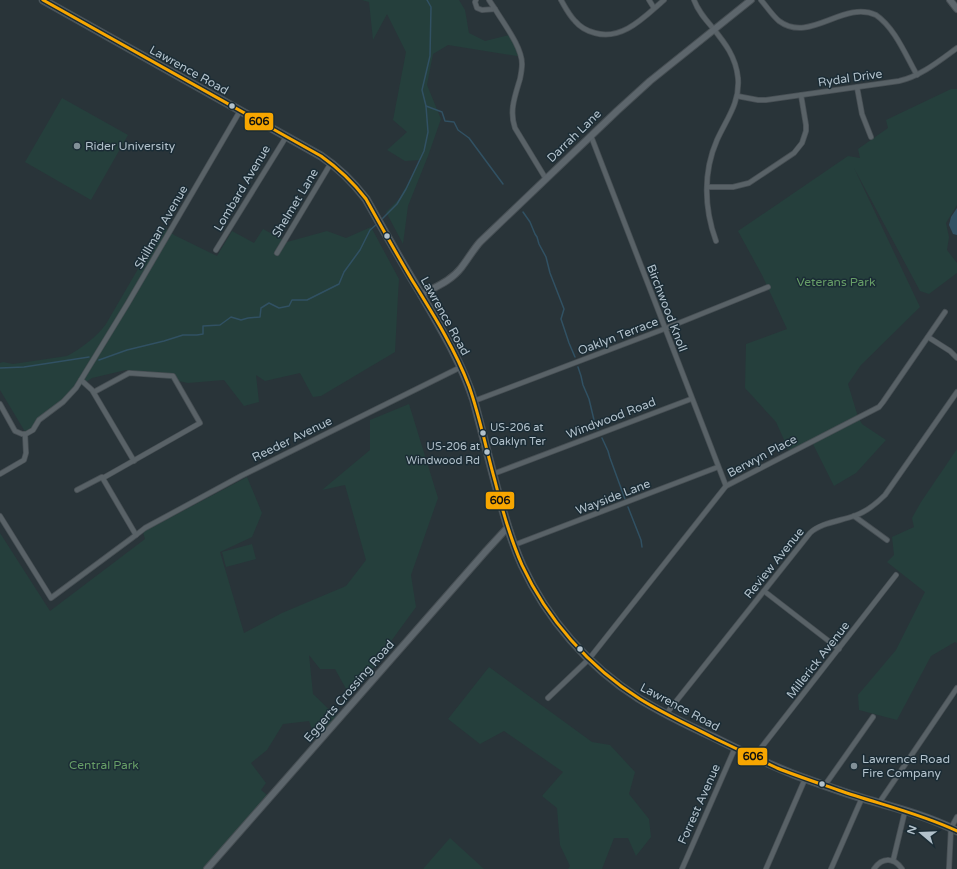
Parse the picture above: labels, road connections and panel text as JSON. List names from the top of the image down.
{
  "streets": {
    "main road": ["Lawrence Road"],
    "street": [
      "Rydal Drive",
      "Darrah Lane",
      "Lombard Avenue",
      "Shelmet Lane",
      "Skillman Avenue",
      "Birchwood Knoll",
      "Oaklyn Terrace",
      "Windwood Road",
      "Reeder Avenue",
      "Berwyn Place",
      "Wayside Lane",
      "Review Avenue",
      "Millerick Avenue",
      "Eggerts Crossing Road",
      "Forrest Avenue"
    ]
  },
  "crossings": [
    ["Lawrence Road", "Darrah Lane"],
    ["Lawrence Road", "Lombard Avenue"],
    ["Lawrence Road", "Shelmet Lane"],
    ["Lawrence Road", "Skillman Avenue"],
    ["Lawrence Road", "Oaklyn Terrace"],
    ["Lawrence Road", "Windwood Road"],
    ["Lawrence Road", "Reeder Avenue"],
    ["Lawrence Road", "Berwyn Place"],
    ["Lawrence Road", "Wayside Lane"],
    ["Lawrence Road", "Review Avenue"],
    ["Lawrence Road", "Millerick Avenue"],
    ["Lawrence Road", "Eggerts Crossing Road"],
    ["Lawrence Road", "Forrest Avenue"],
    ["Darrah Lane", "Birchwood Knoll"],
    ["Birchwood Knoll", "Oaklyn Terrace"],
    ["Birchwood Knoll", "Windwood Road"],
    ["Birchwood Knoll", "Berwyn Place"],
    ["Birchwood Knoll", "Wayside Lane"]
  ],
  "parks": ["Veterans Park", "Central Park"],
  "places": [
    "Rider University",
    "US-206 at Oaklyn Ter",
    "US-206 at Windwood Rd",
    "Lawrence Road Fire Company"
  ],
  "lines": ["transit line 606"],
  "north": "left"
}
